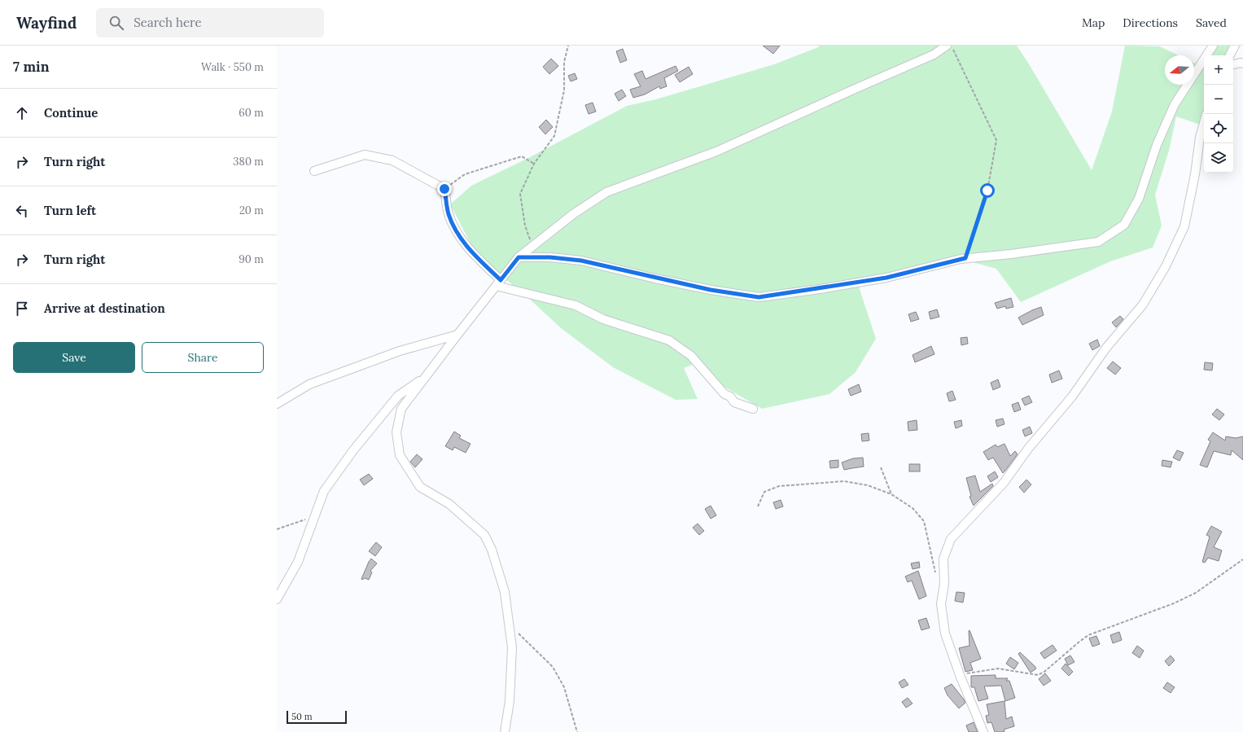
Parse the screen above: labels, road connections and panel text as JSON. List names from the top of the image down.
{
  "scale_bar": "50 m",
  "north": "left",
  "page": {
    "header": "Wayfind",
    "search": "Search here",
    "nav": ["Map", "Directions", "Saved"],
    "heading": ["7 min", "Walk · 550 m"],
    "map_buttons": ["+", "−"],
    "list": [
      ["Continue", "60 m"],
      ["Turn right", "380 m"],
      ["Turn left", "20 m"],
      ["Turn right", "90 m"],
      "Arrive at destination"
    ],
    "buttons": ["Save", "Share"],
    "scale": "50 m"
  }
}
